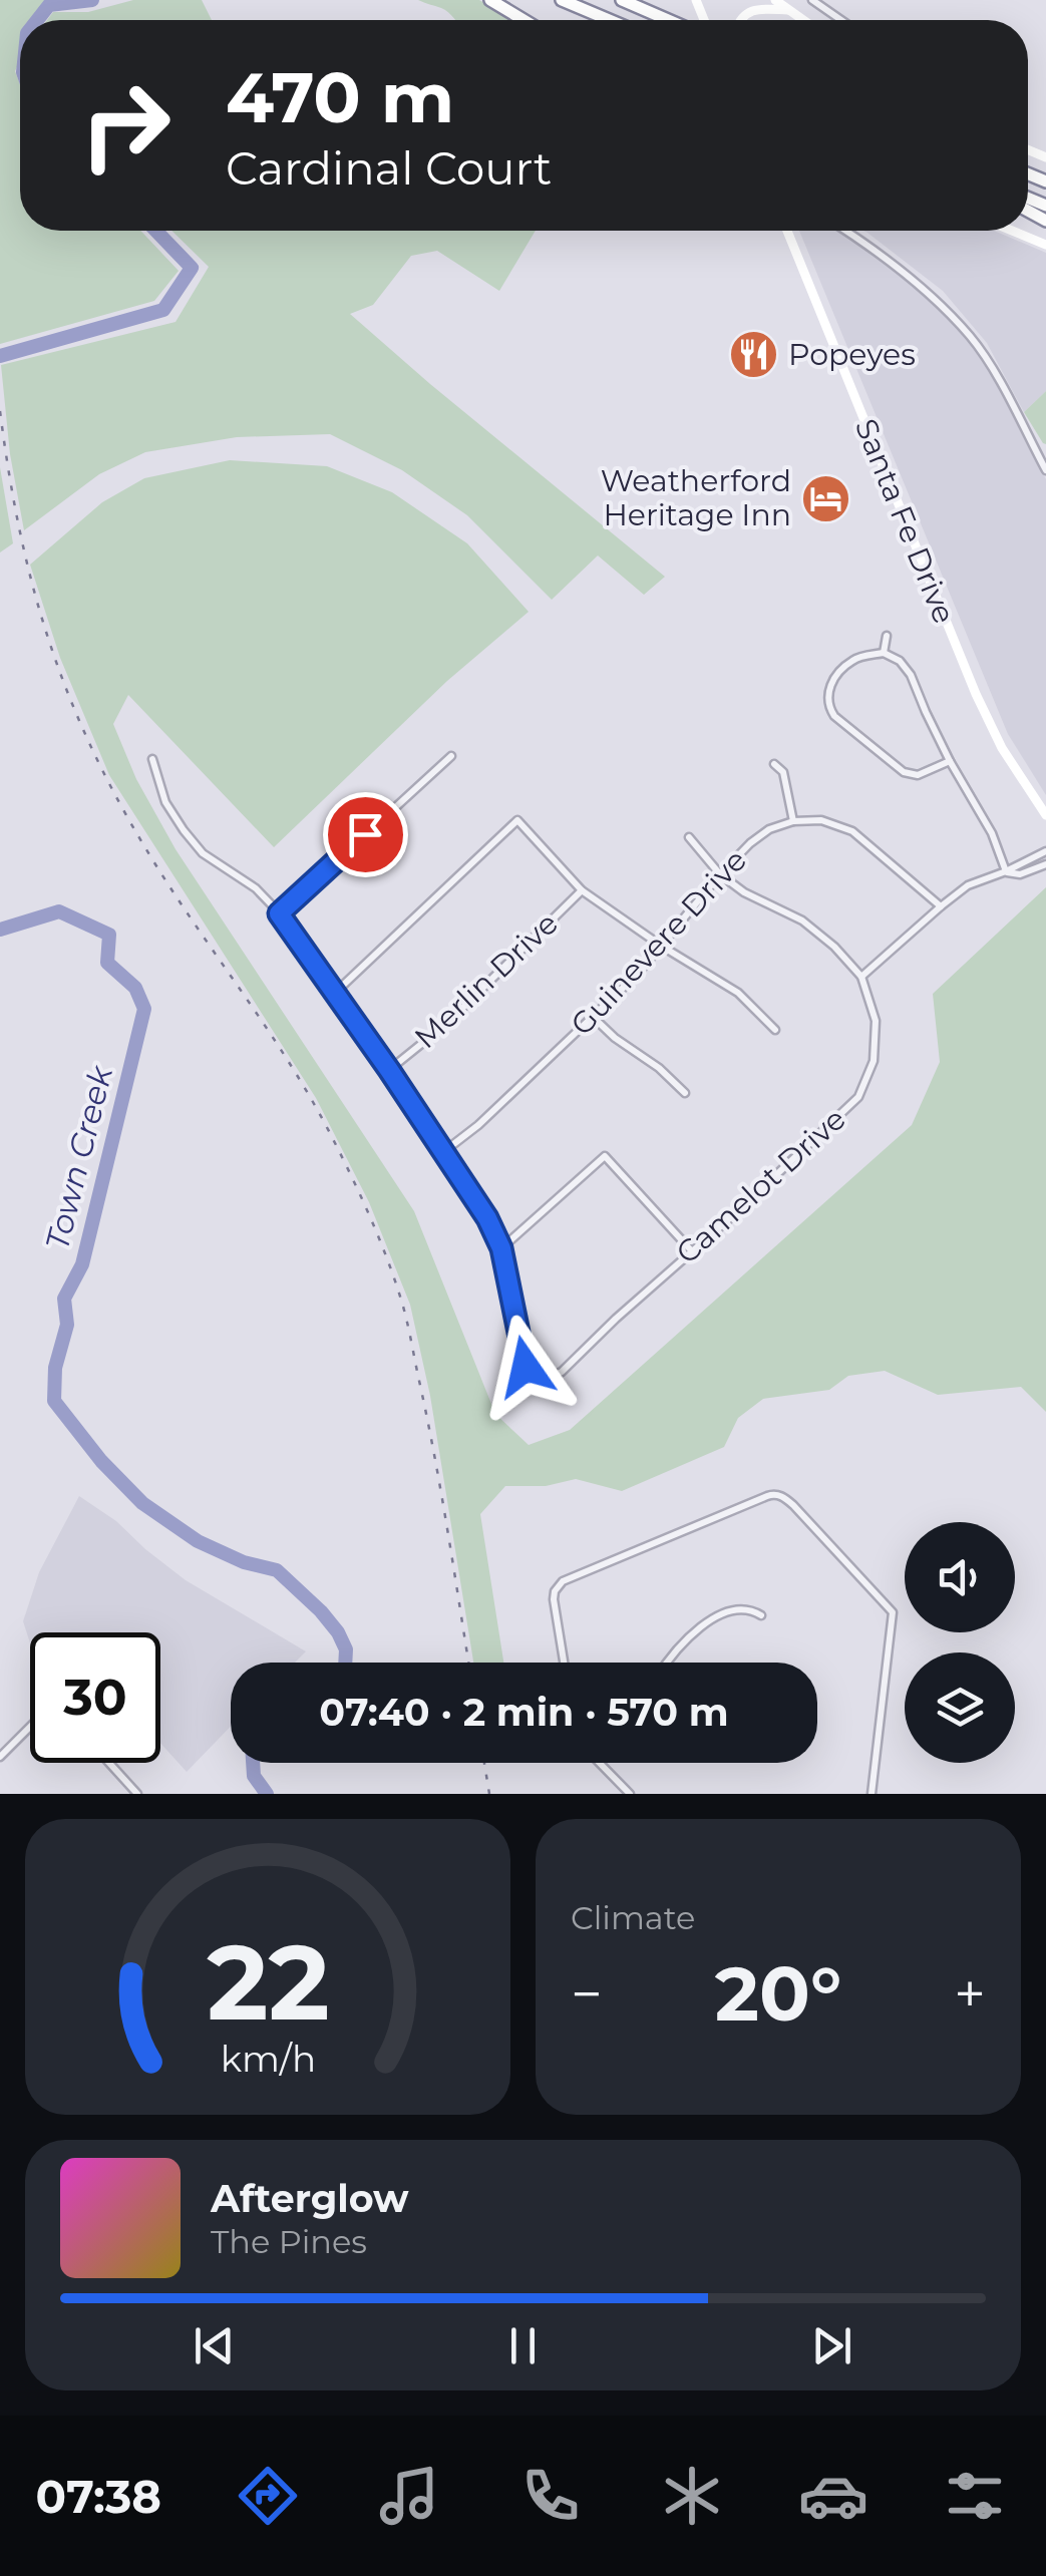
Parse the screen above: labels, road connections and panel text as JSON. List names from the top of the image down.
{
  "streets": {
    "main road": ["Santa Fe Drive"],
    "street": ["Guinevere Drive", "Merlin Drive", "Camelot Drive"]
  },
  "crossings": [
    ["Guinevere Drive", "Camelot Drive"]
  ],
  "water": ["Town Creek"],
  "places": {
    "restaurant": ["Popeyes"],
    "hotel": ["Weatherford Heritage Inn"]
  },
  "page": {
    "turn": ["470 m", "Cardinal Court"],
    "limit": "30",
    "trip": "07:40 · 2 min · 570 m",
    "tile": "Climate",
    "heat": ["−", "20°", "+"],
    "song": ["Afterglow", "The Pines"],
    "tabs": "07:38",
    "gauge": ["22", "km/h"]
  }
}
